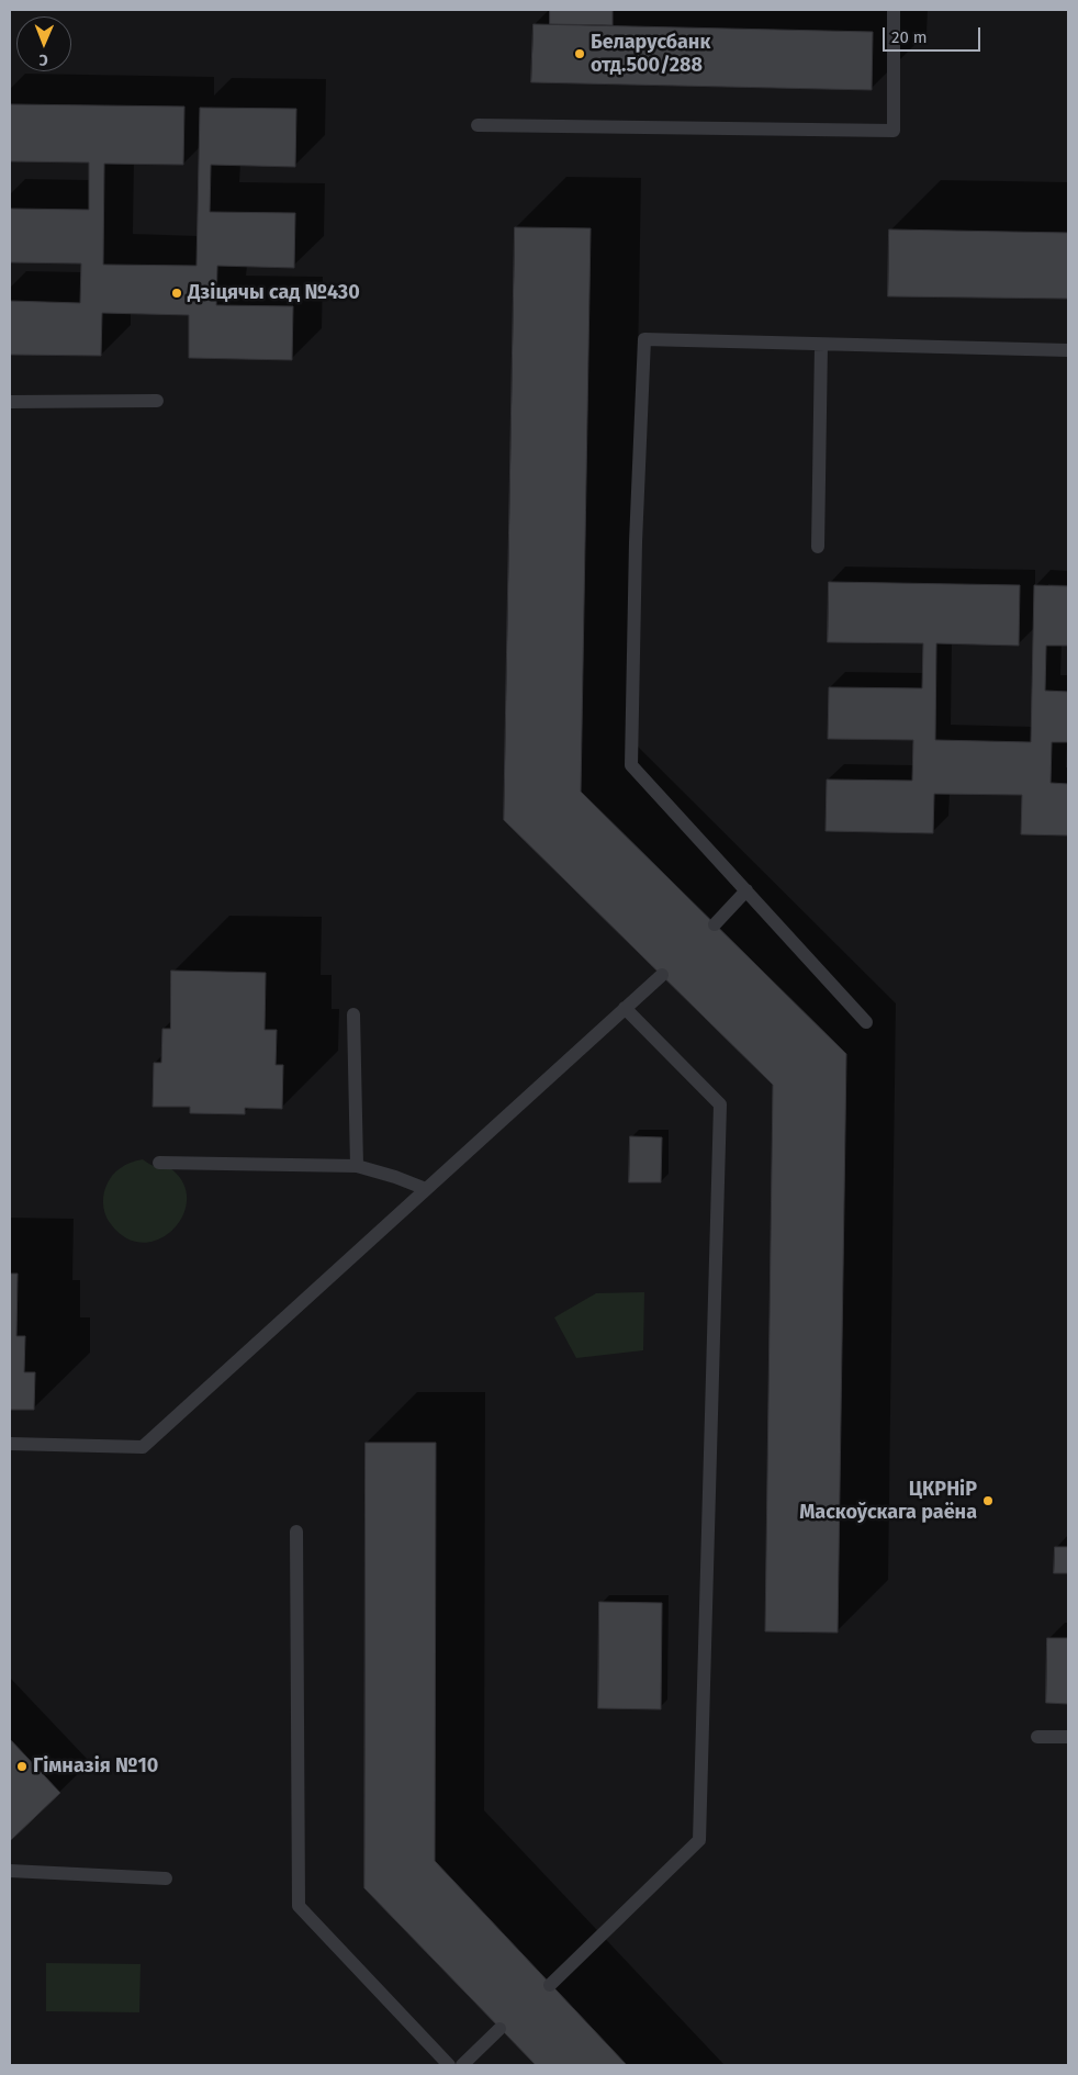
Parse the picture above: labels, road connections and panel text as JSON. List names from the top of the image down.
{
  "places": [
    "Беларусбанк отд.500/288",
    "Дзіцячы сад №430",
    "ЦКРНіР Маскоўскага раёна",
    "Гімназія №10"
  ],
  "scale_bar": "20 m",
  "north": "bottom"
}
